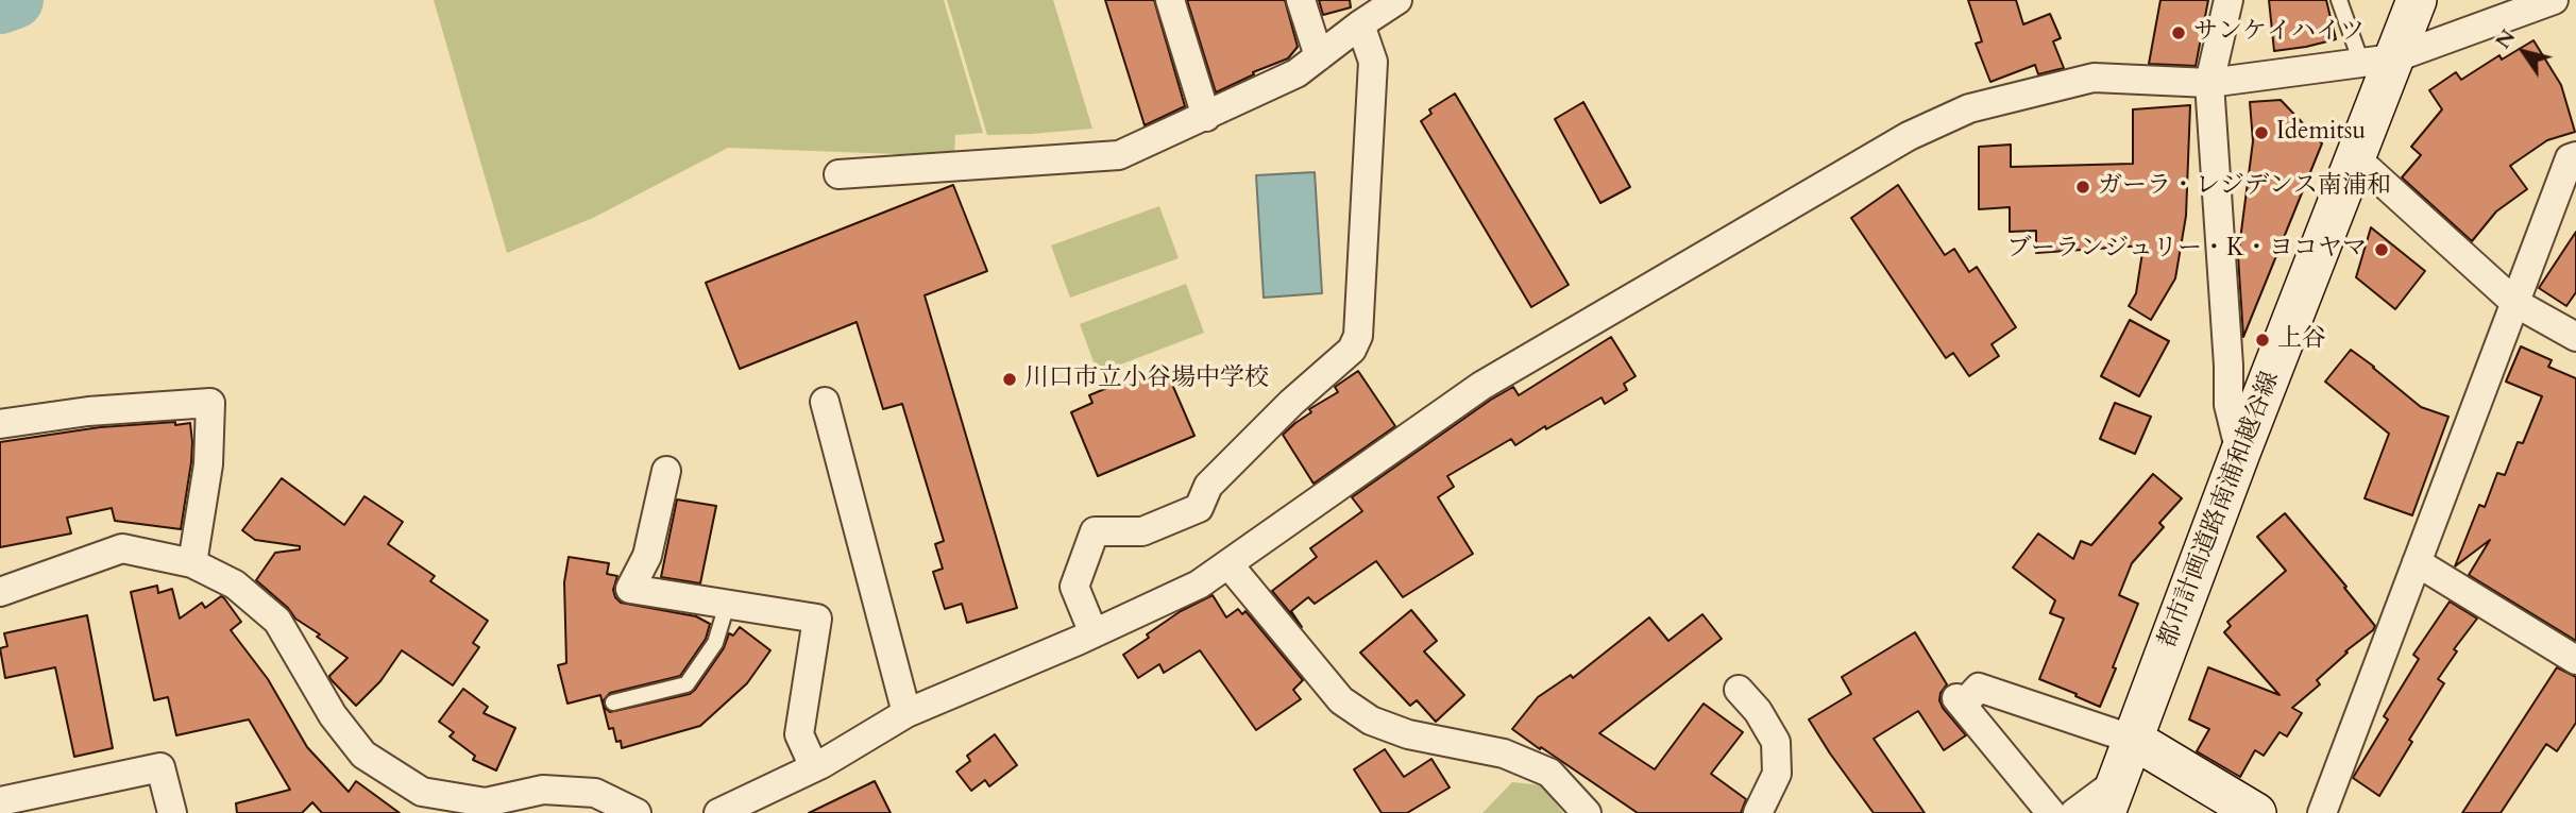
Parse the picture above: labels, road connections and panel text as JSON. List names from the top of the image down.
{
  "streets": {
    "street": ["都市計画道路南浦和越谷線"]
  },
  "places": [
    "サンケイハイツ",
    "Idemitsu",
    "ガーラ・レジデンス南浦和",
    "ブーランジュリー・K・ヨコヤマ",
    "上谷",
    "川口市立小谷場中学校"
  ],
  "north": "top left"
}
